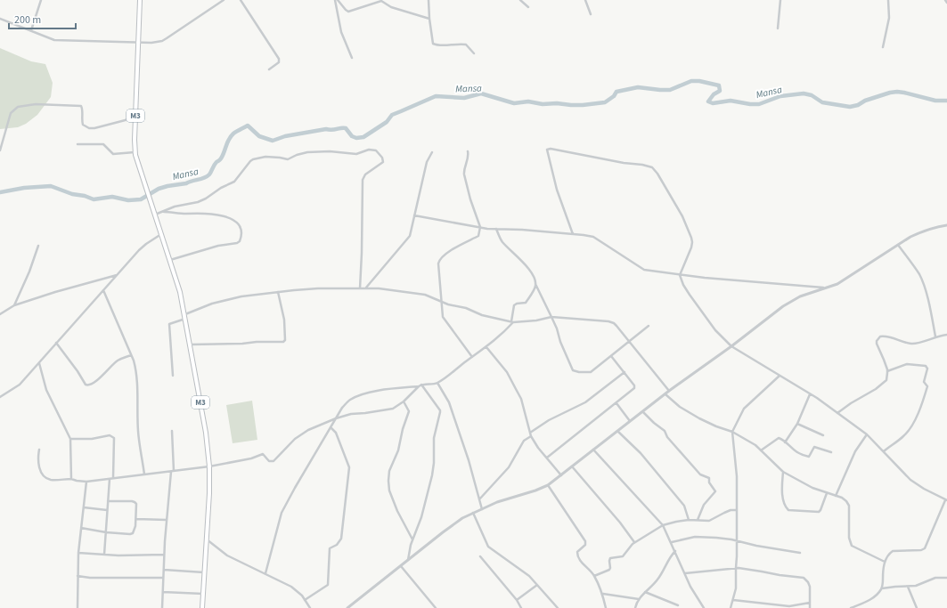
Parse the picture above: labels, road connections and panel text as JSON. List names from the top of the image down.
{
  "streets": {
    "main road": ["M3"]
  },
  "water": ["Mansa"],
  "scale_bar": "200 m"
}
